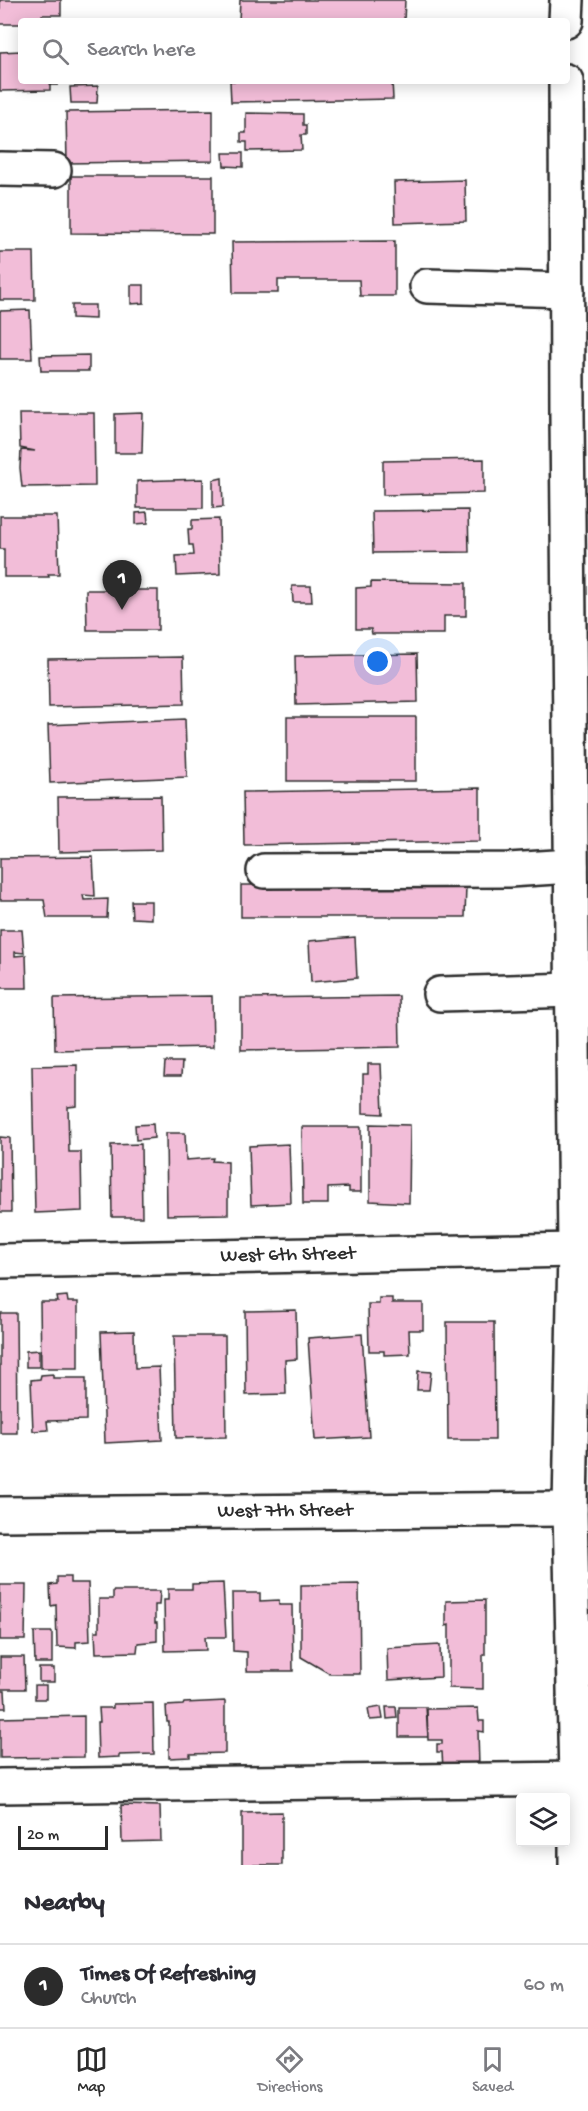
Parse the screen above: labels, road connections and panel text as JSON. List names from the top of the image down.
{
  "streets": {
    "street": ["West 6th Street", "West 7th Street"]
  },
  "scale_bar": "20 m",
  "page": {
    "search": "Search here",
    "pins": "1",
    "scale": "20 m",
    "heading": "Nearby",
    "list": [
      {
        "mark": "1",
        "name": "Times Of Refreshing",
        "note": "Church",
        "value": "60 m"
      }
    ],
    "nav": ["Map", "Directions", "Saved"]
  }
}
